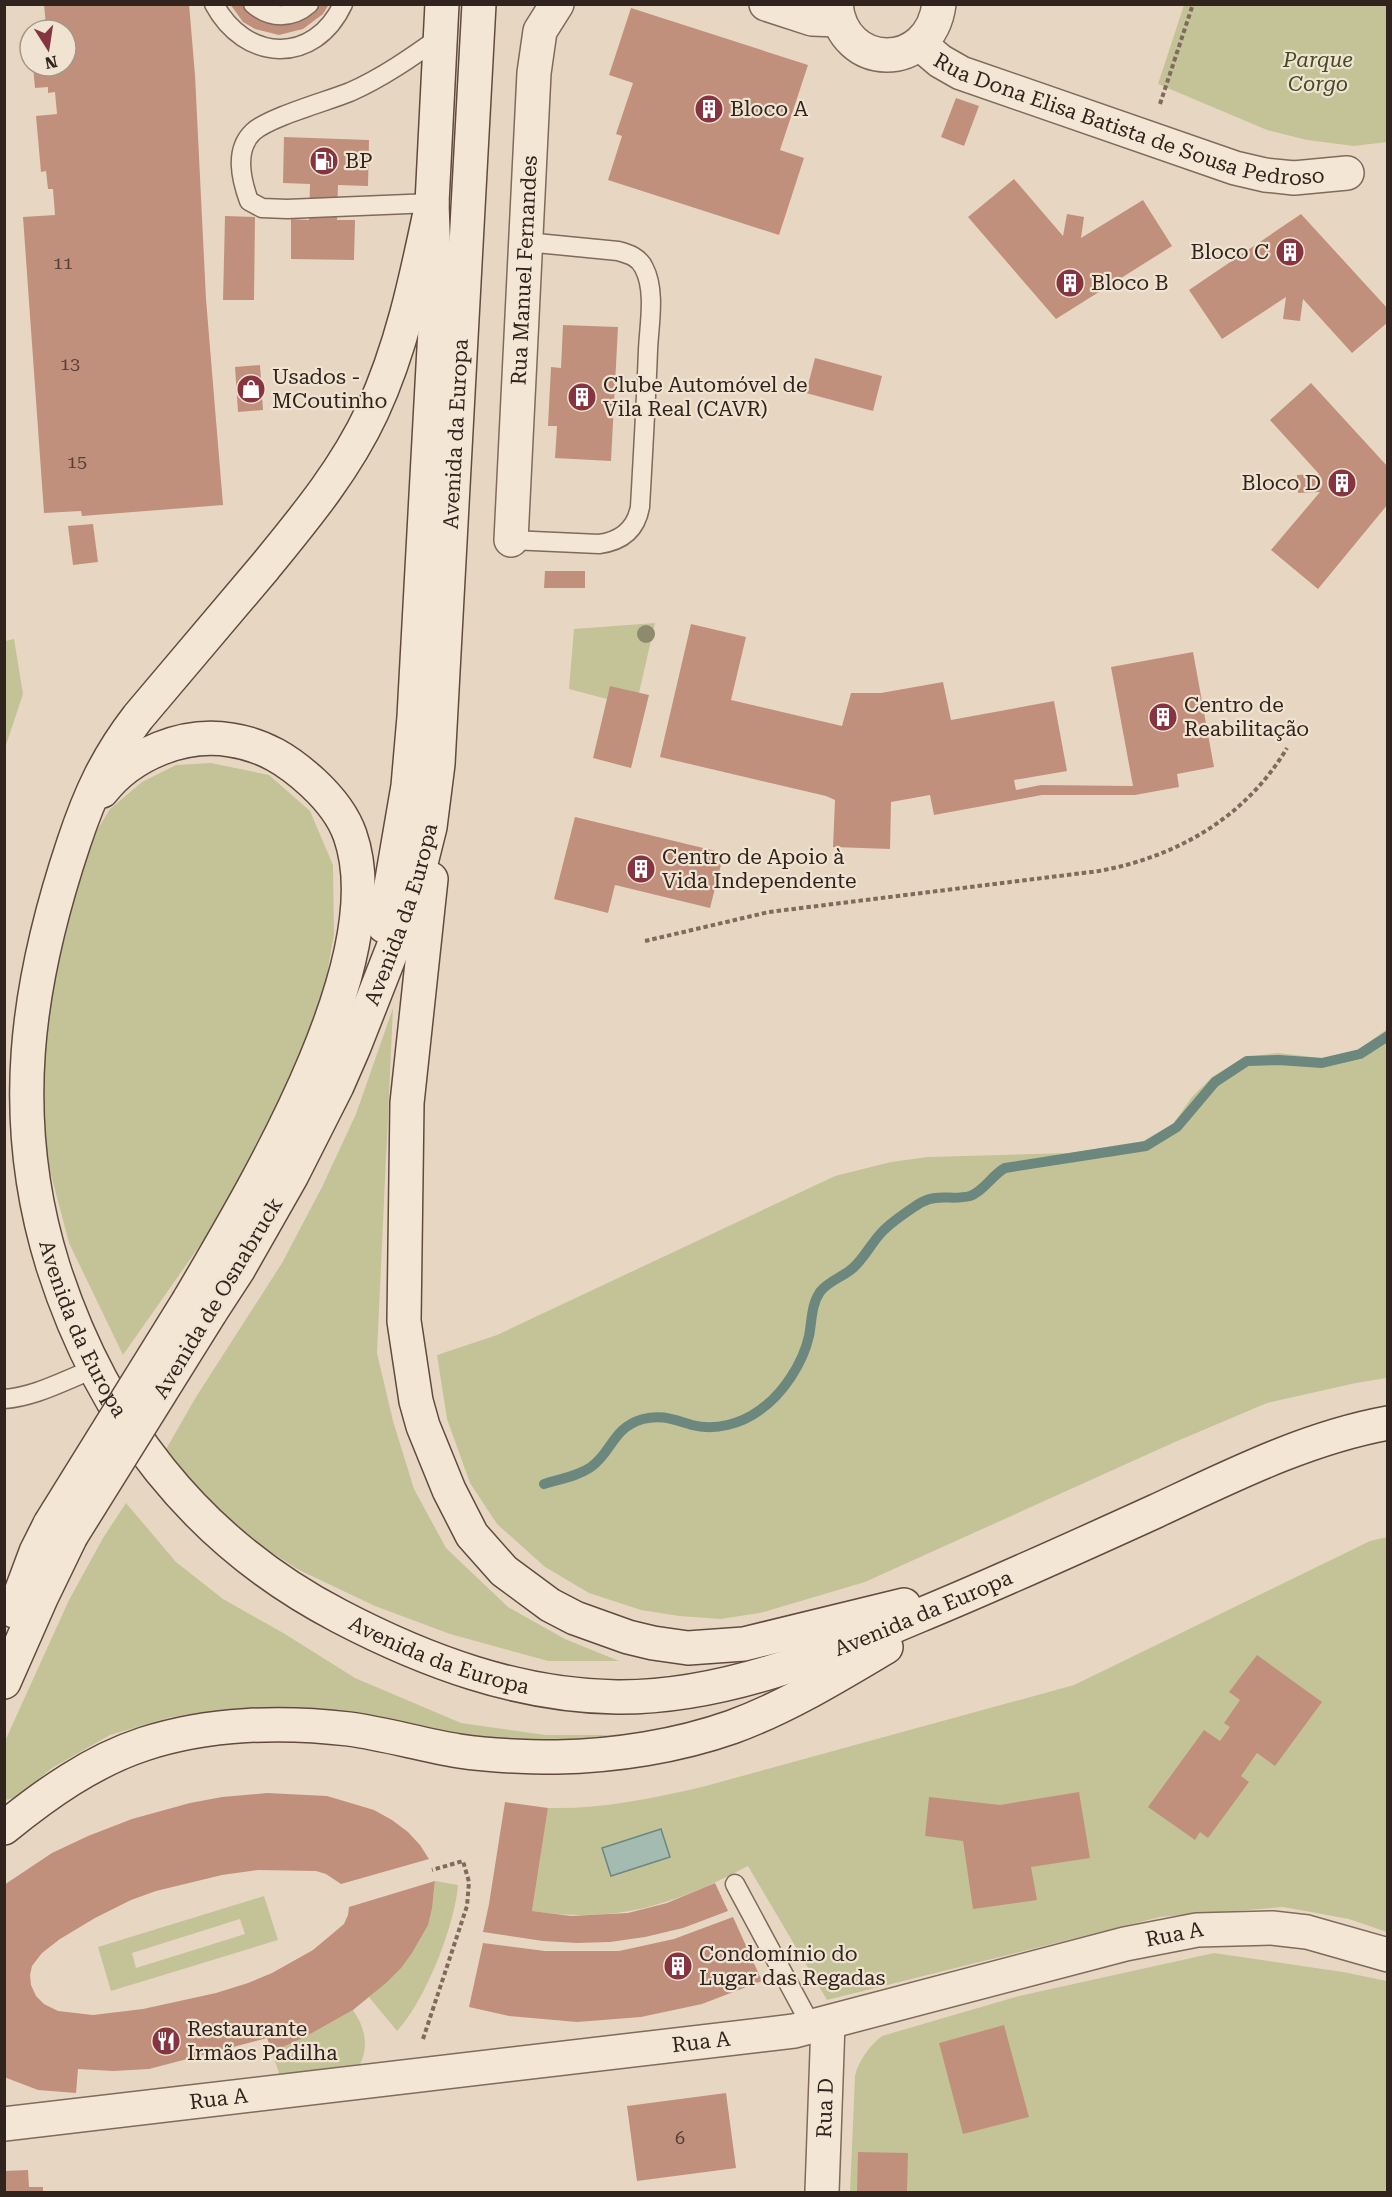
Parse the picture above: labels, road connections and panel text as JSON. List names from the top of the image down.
{
  "streets": {
    "main road": [
      "Rua Dona Elisa Batista de Sousa Pedroso",
      "Rua Manuel Fernandes",
      "Avenida da Europa",
      "Avenida de Osnabruck",
      "Rua A",
      "Rua D"
    ]
  },
  "crossings": [
    ["Avenida da Europa", "Avenida de Osnabruck"],
    ["Rua A", "Rua D"]
  ],
  "parks": ["Parque Corgo"],
  "places": {
    "building": [
      "Bloco A",
      "Bloco C",
      "Bloco B",
      "Clube Automóvel de Vila Real (CAVR)",
      "Bloco D",
      "Centro de Reabilitação",
      "Centro de Apoio à Vida Independente",
      "Condomínio do Lugar das Regadas"
    ],
    "fuel station": ["BP"],
    "shop": ["Usados - MCoutinho"],
    "restaurant": ["Restaurante Irmãos Padilha"]
  },
  "house_numbers": [
    "11",
    "13",
    "15",
    "6"
  ],
  "north": "bottom"
}
